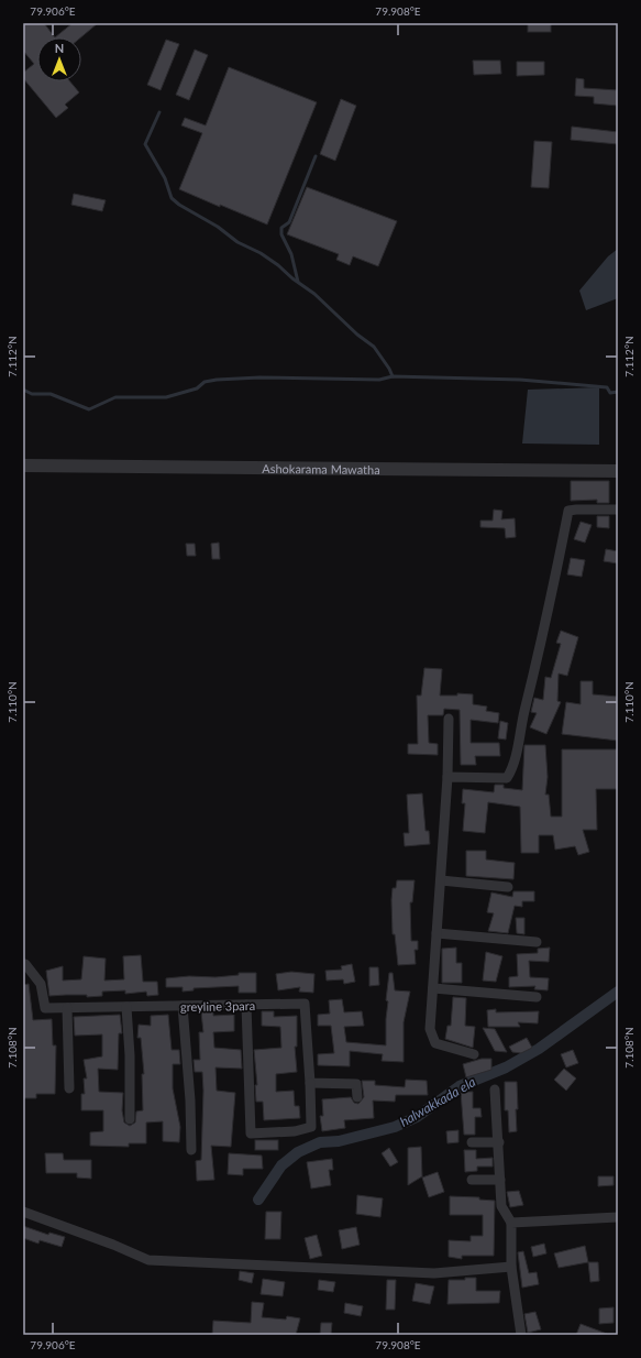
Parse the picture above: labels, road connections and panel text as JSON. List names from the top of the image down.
{
  "streets": {
    "street": ["Ashokarama Mawatha", "greyline 3para"]
  },
  "water": ["halwakkada ela"],
  "north": "top",
  "coordinates": [
    "79.906°E",
    "79.908°E",
    "7.112°N",
    "7.110°N",
    "7.108°N"
  ]
}
